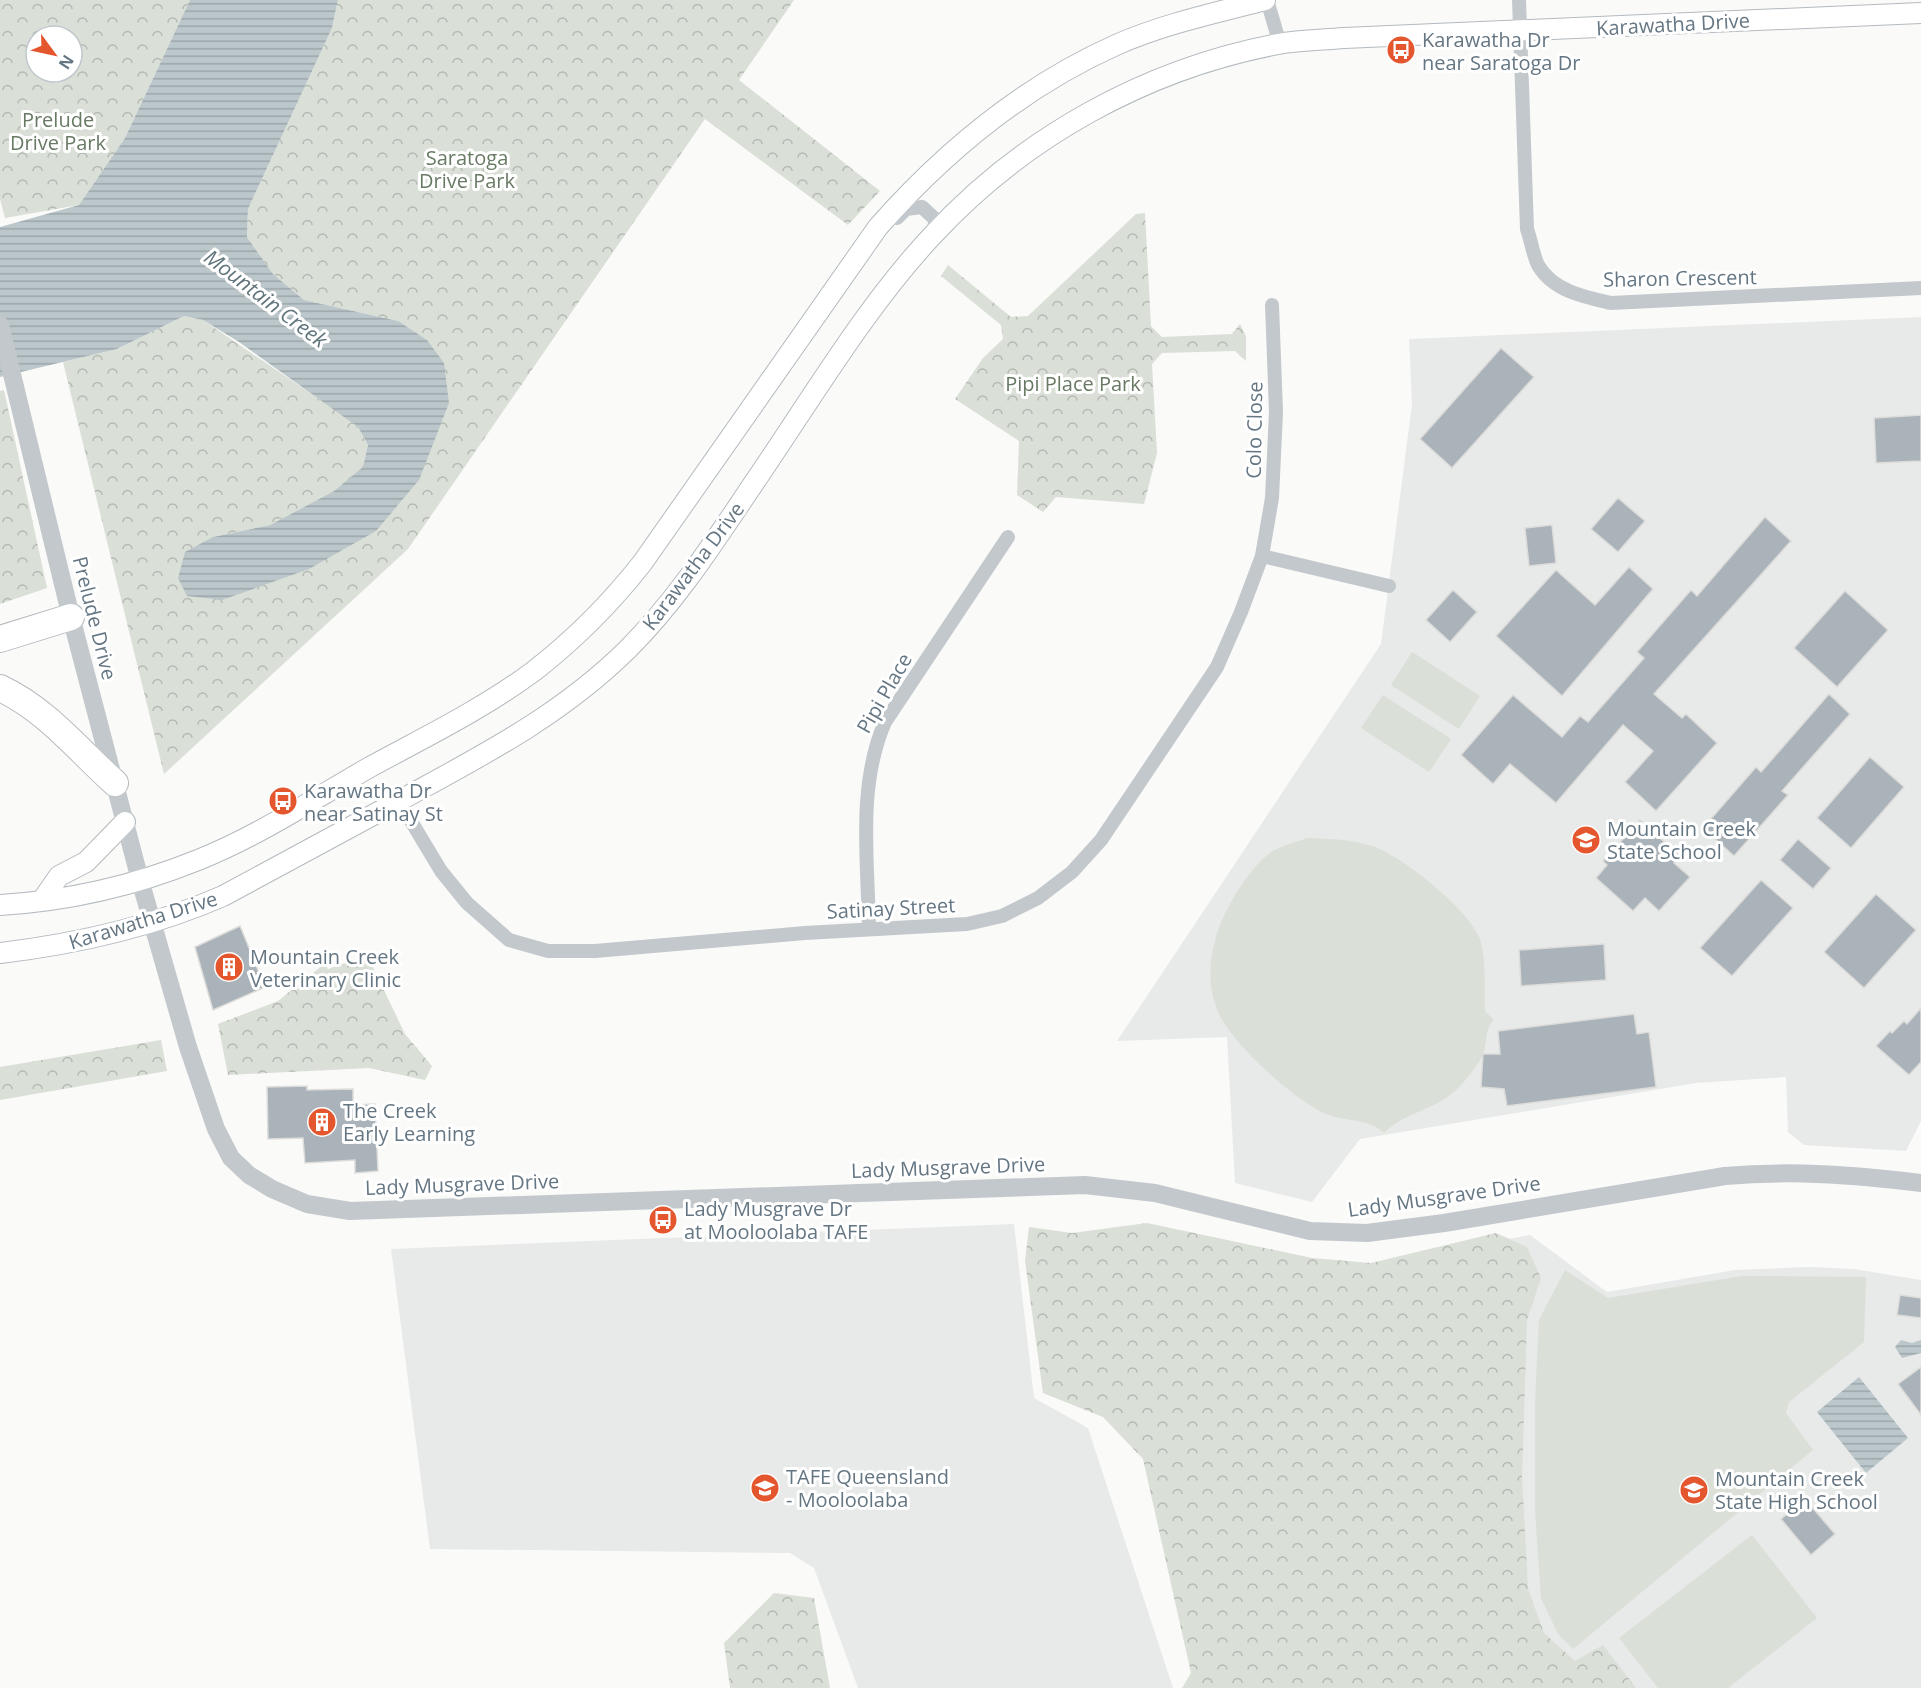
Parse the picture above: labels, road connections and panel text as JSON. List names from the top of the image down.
{
  "streets": {
    "main road": ["Karawatha Drive"],
    "street": [
      "Sharon Crescent",
      "Colo Close",
      "Prelude Drive",
      "Pipi Place",
      "Satinay Street",
      "Lady Musgrave Drive"
    ]
  },
  "crossings": [
    ["Karawatha Drive", "Sharon Crescent"],
    ["Karawatha Drive", "Prelude Drive"],
    ["Karawatha Drive", "Satinay Street"],
    ["Karawatha Drive", "Lady Musgrave Drive"],
    ["Colo Close", "Satinay Street"],
    ["Prelude Drive", "Lady Musgrave Drive"],
    ["Pipi Place", "Satinay Street"]
  ],
  "water": ["Mountain Creek"],
  "parks": ["Prelude Drive Park", "Saratoga Drive Park", "Pipi Place Park"],
  "places": {
    "bus stop": ["Karawatha Dr near Saratoga Dr", "Karawatha Dr near Satinay St", "Lady Musgrave Dr at Mooloolaba TAFE"],
    "school or university": ["Mountain Creek State School", "TAFE Queensland - Mooloolaba", "Mountain Creek State High School"],
    "building": ["Mountain Creek Veterinary Clinic", "The Creek Early Learning"]
  },
  "north": "bottom right"
}
